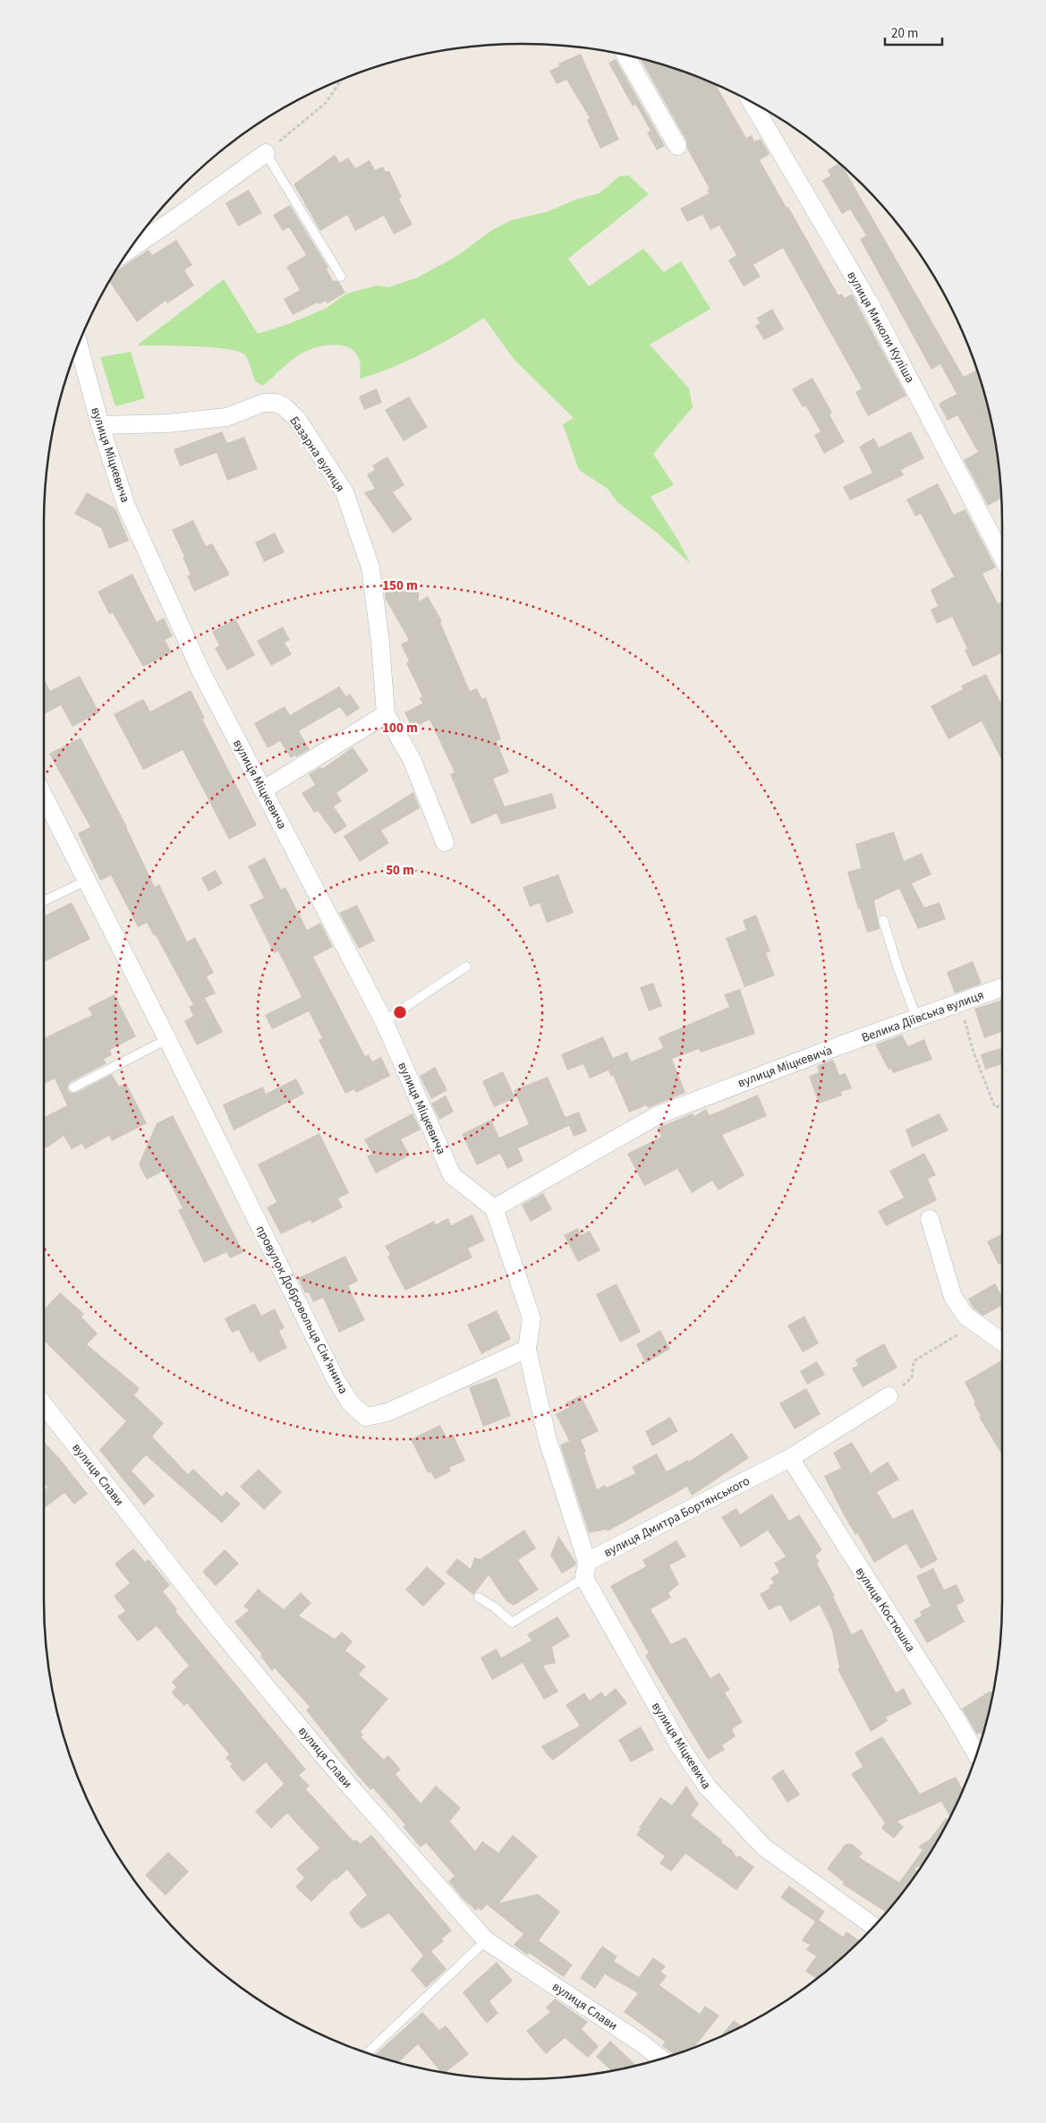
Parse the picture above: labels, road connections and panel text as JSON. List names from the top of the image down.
{
  "streets": {
    "street": [
      "вулиця Миколи Куліша",
      "Базарна вулиця",
      "вулиця Міцкевича",
      "Велика Діївська вулиця",
      "провулок Добровольця Сім'янина",
      "вулиця Слави",
      "вулиця Дмитра Бортянського",
      "вулиця Костюшка"
    ]
  },
  "crossings": [
    ["Базарна вулиця", "вулиця Міцкевича"],
    ["вулиця Міцкевича", "Велика Діївська вулиця"],
    ["вулиця Міцкевича", "провулок Добровольця Сім'янина"],
    ["вулиця Міцкевича", "вулиця Дмитра Бортянського"],
    ["вулиця Дмитра Бортянського", "вулиця Костюшка"]
  ],
  "scale_bar": "20 m",
  "rings": ["150 m", "100 m", "50 m"]
}
